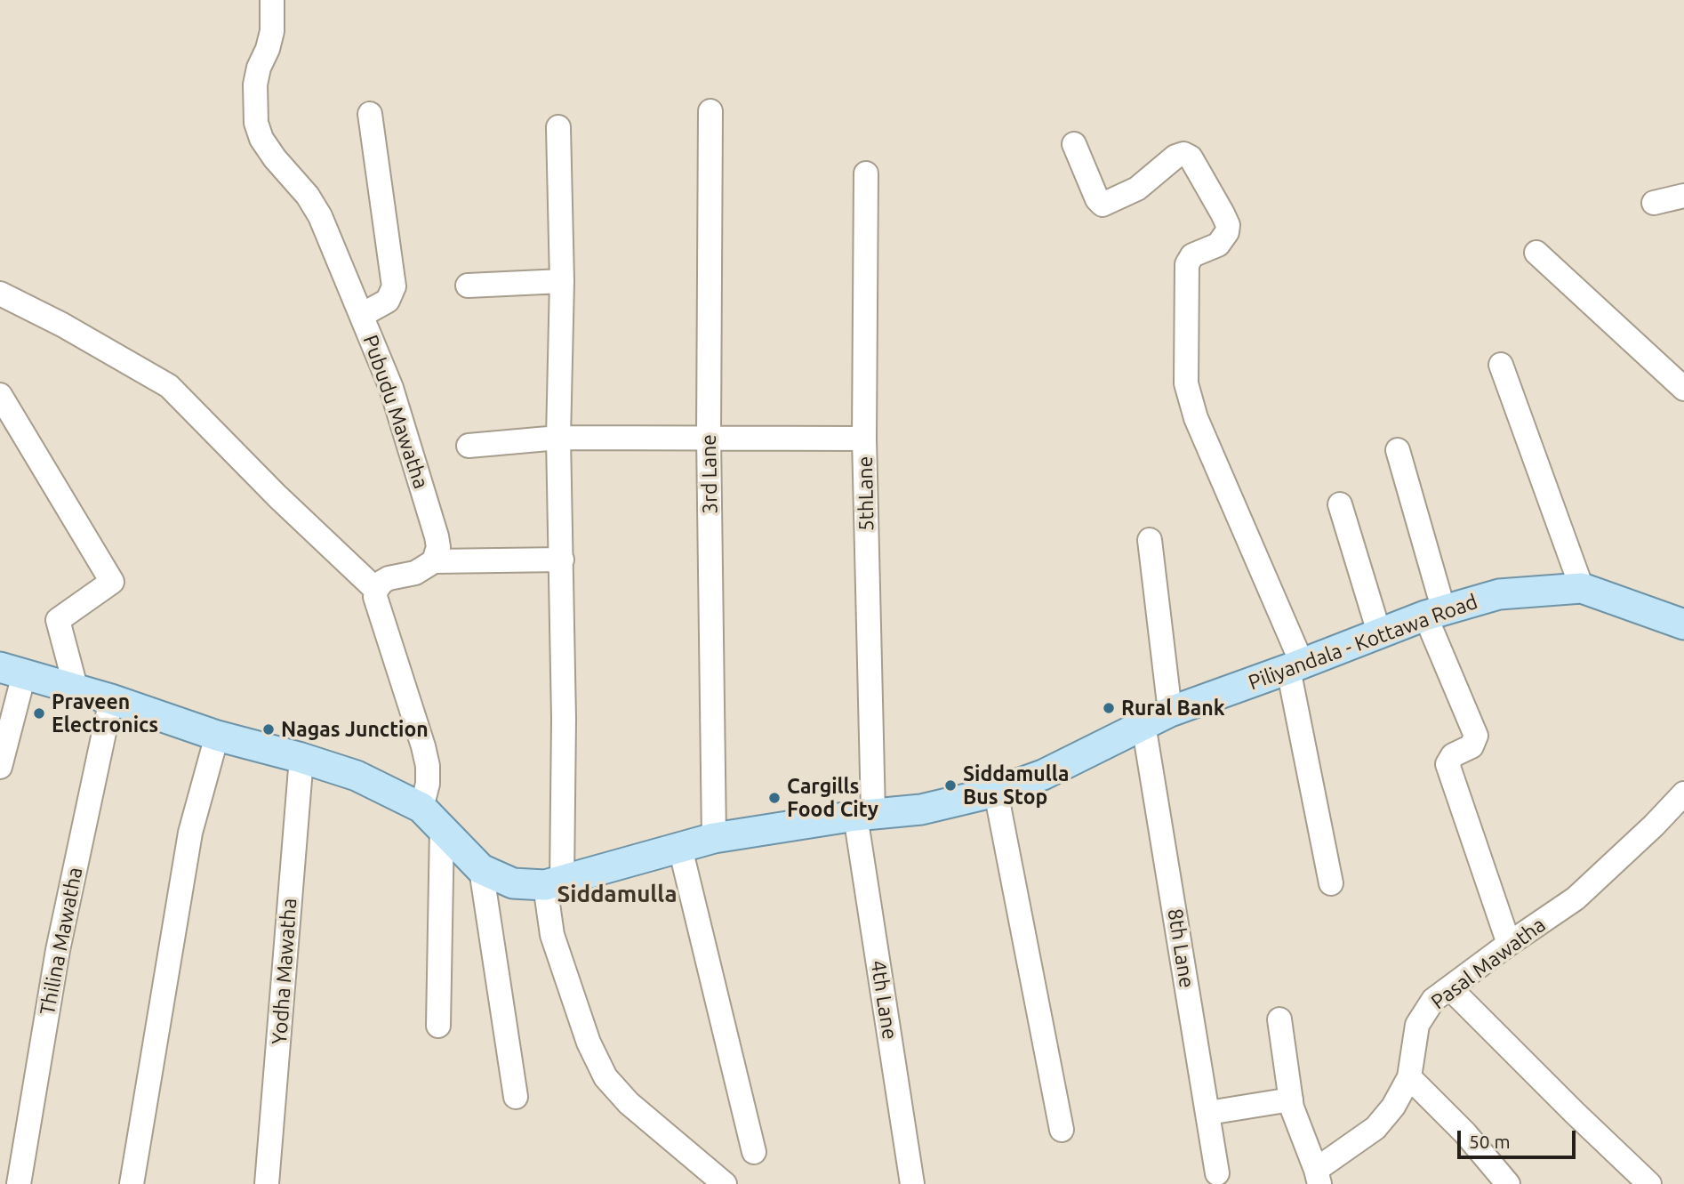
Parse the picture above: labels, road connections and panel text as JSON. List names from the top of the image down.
{
  "streets": {
    "main road": ["Piliyandala - Kottawa Road"],
    "street": [
      "Pubudu Mawatha",
      "3rd Lane",
      "5thLane",
      "Thilina Mawatha",
      "8th Lane",
      "Pasal Mawatha",
      "Yodha Mawatha",
      "4th Lane"
    ]
  },
  "crossings": [
    ["3rd Lane", "Piliyandala - Kottawa Road"],
    ["5thLane", "Piliyandala - Kottawa Road"],
    ["5thLane", "4th Lane"],
    ["Piliyandala - Kottawa Road", "Thilina Mawatha"],
    ["Piliyandala - Kottawa Road", "8th Lane"],
    ["Piliyandala - Kottawa Road", "Yodha Mawatha"],
    ["Piliyandala - Kottawa Road", "4th Lane"]
  ],
  "districts": ["Siddamulla"],
  "places": [
    "Rural Bank",
    "Praveen Electronics",
    "Nagas Junction",
    "Siddamulla Bus Stop",
    "Cargills Food City"
  ],
  "scale_bar": "50 m"
}
